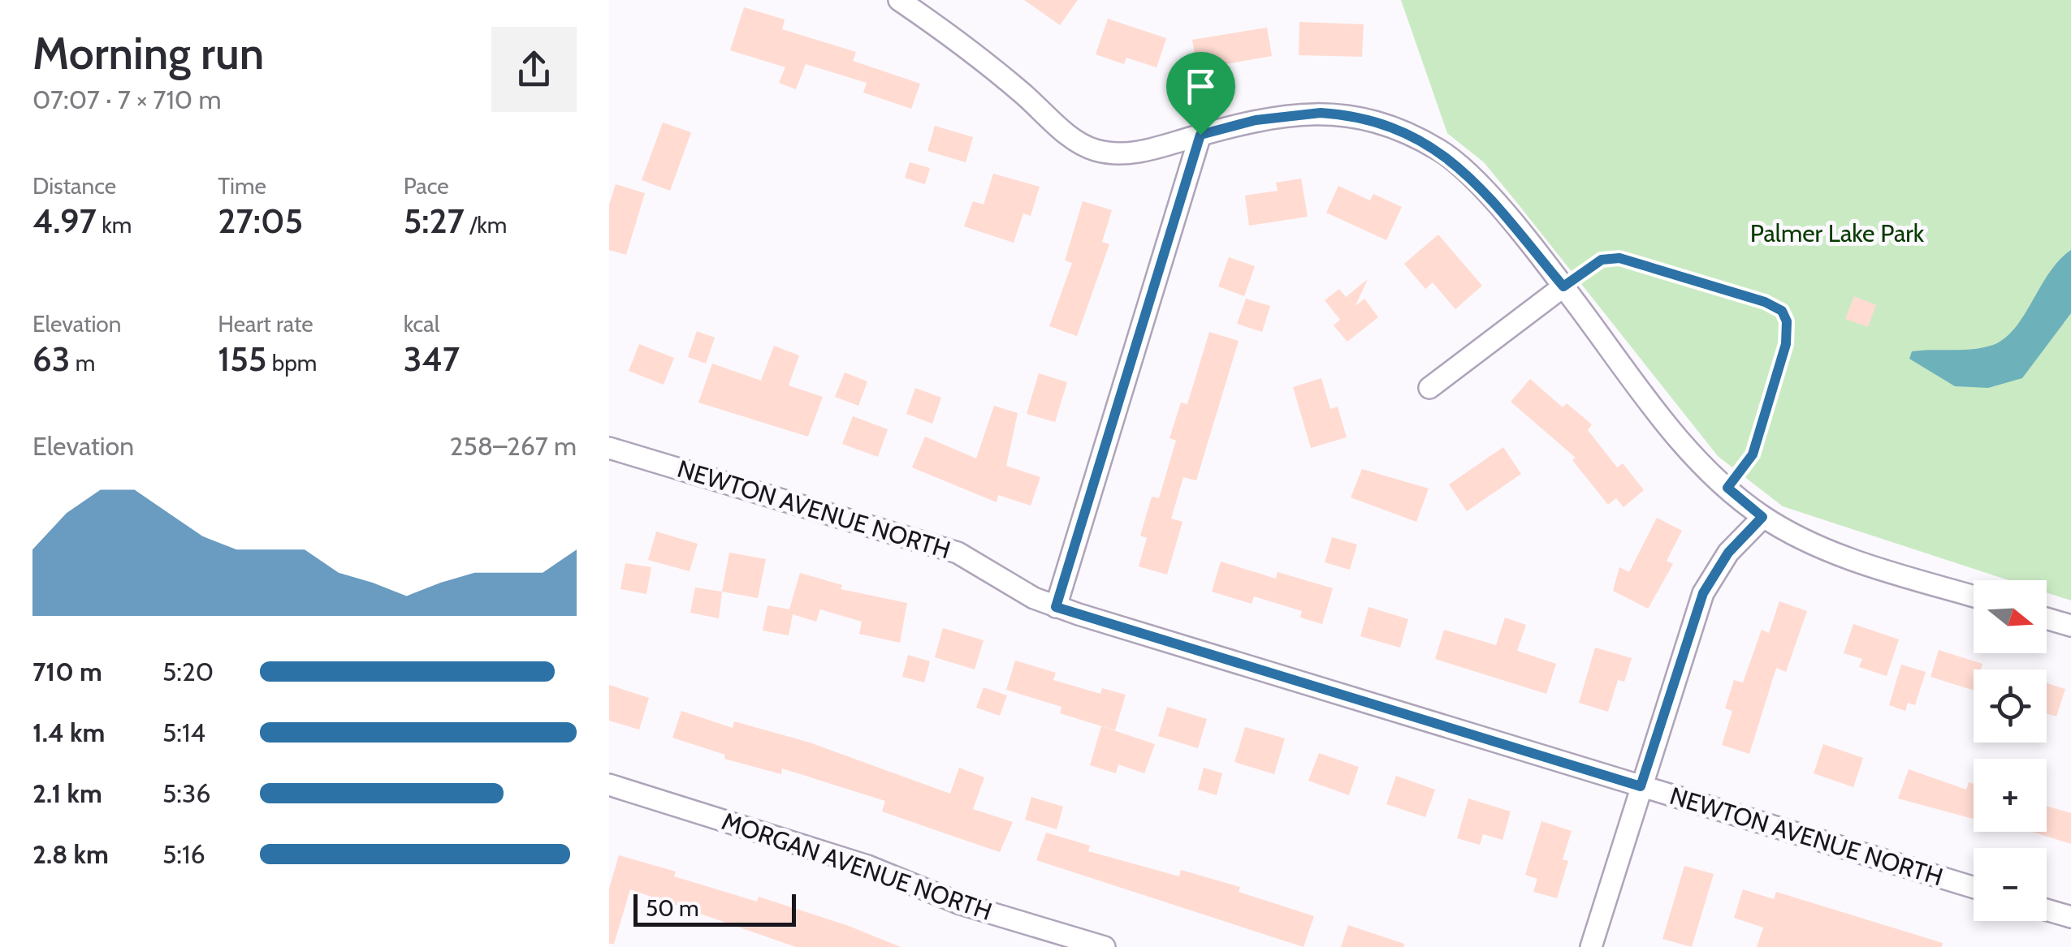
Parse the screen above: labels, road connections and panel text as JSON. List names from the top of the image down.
{
  "streets": {
    "street": ["NEWTON AVENUE NORTH", "MORGAN AVENUE NORTH"]
  },
  "parks": ["Palmer Lake Park"],
  "scale_bar": "50 m",
  "north": "right",
  "page": {
    "heading": ["Morning run", "07:07 · 7 × 710 m"],
    "stats": [
      ["Distance", "4.97 km"],
      ["Time", "27:05"],
      ["Pace", "5:27 /km"],
      ["Elevation", "63 m"],
      ["Heart rate", "155 bpm"],
      ["kcal", "347"]
    ],
    "chart": ["Elevation", "258–267 m"],
    "map_buttons": ["+", "−"],
    "list": [
      {
        "name": "710 m",
        "note": "5:20"
      },
      {
        "name": "1.4 km",
        "note": "5:14"
      },
      {
        "name": "2.1 km",
        "note": "5:36"
      },
      {
        "name": "2.8 km",
        "note": "5:16"
      }
    ],
    "scale": "50 m"
  }
}
